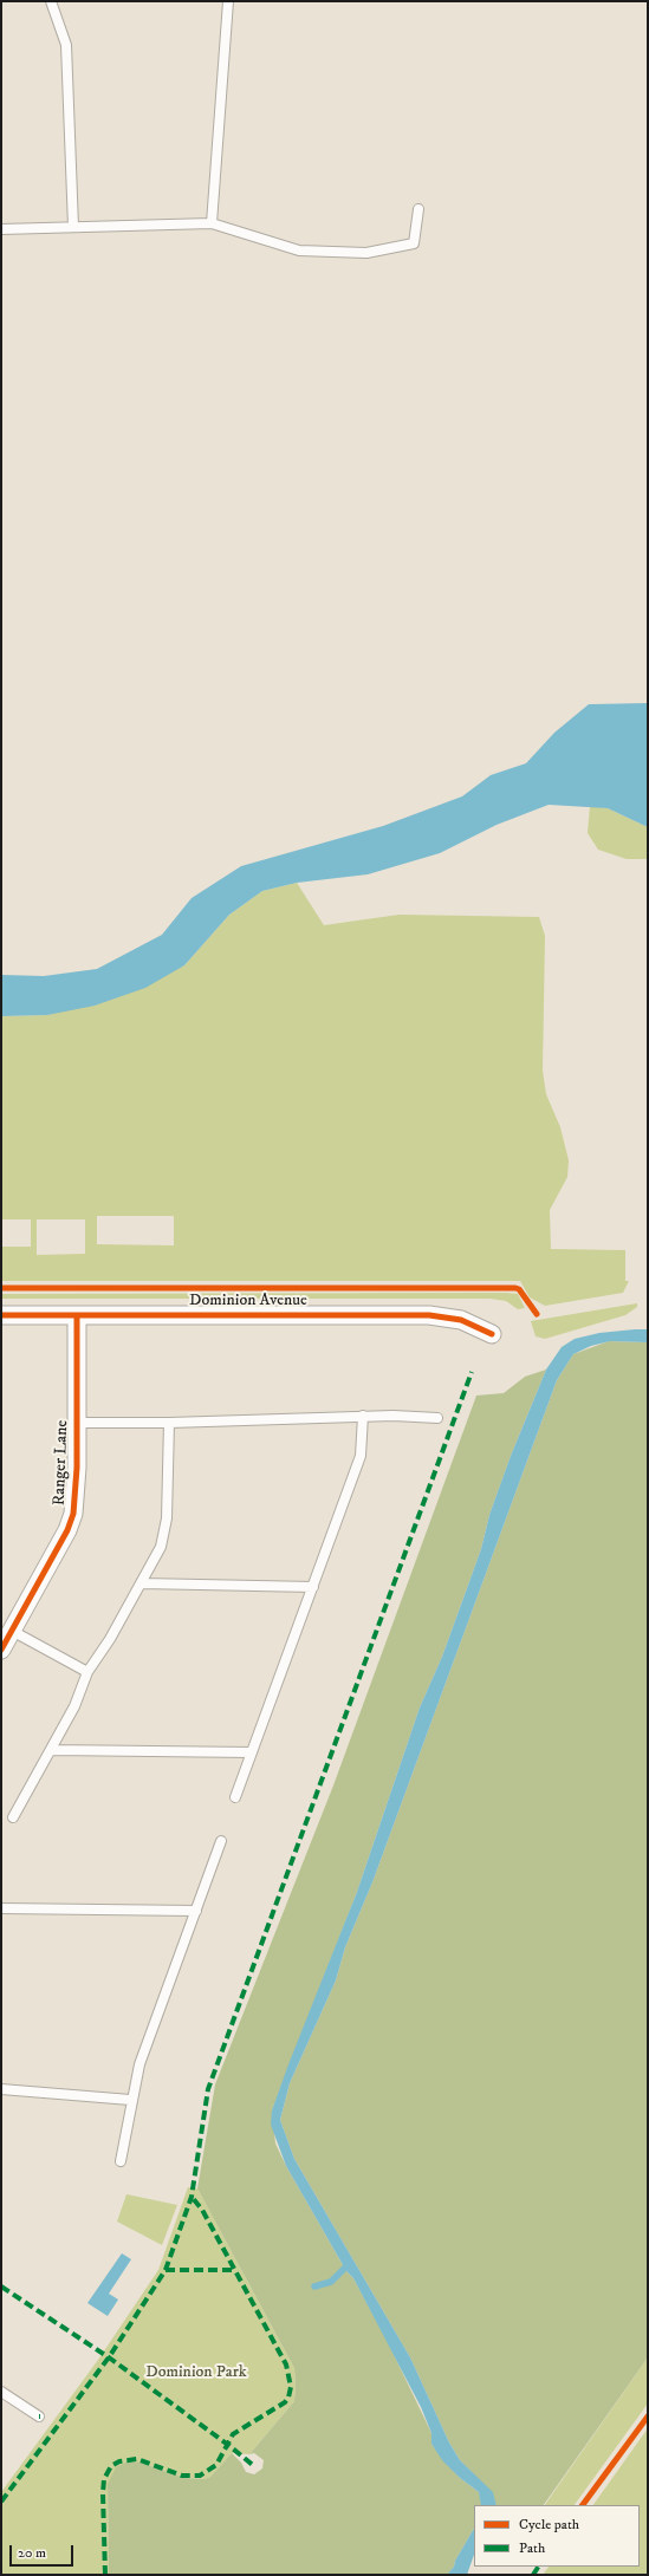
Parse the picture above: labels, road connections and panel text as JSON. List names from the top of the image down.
{
  "streets": {
    "street": ["Dominion Avenue", "Ranger Lane"]
  },
  "crossings": [
    ["Dominion Avenue", "Ranger Lane"]
  ],
  "parks": ["Dominion Park"],
  "legend": ["Cycle path", "Path"],
  "scale_bar": "20 m"
}
